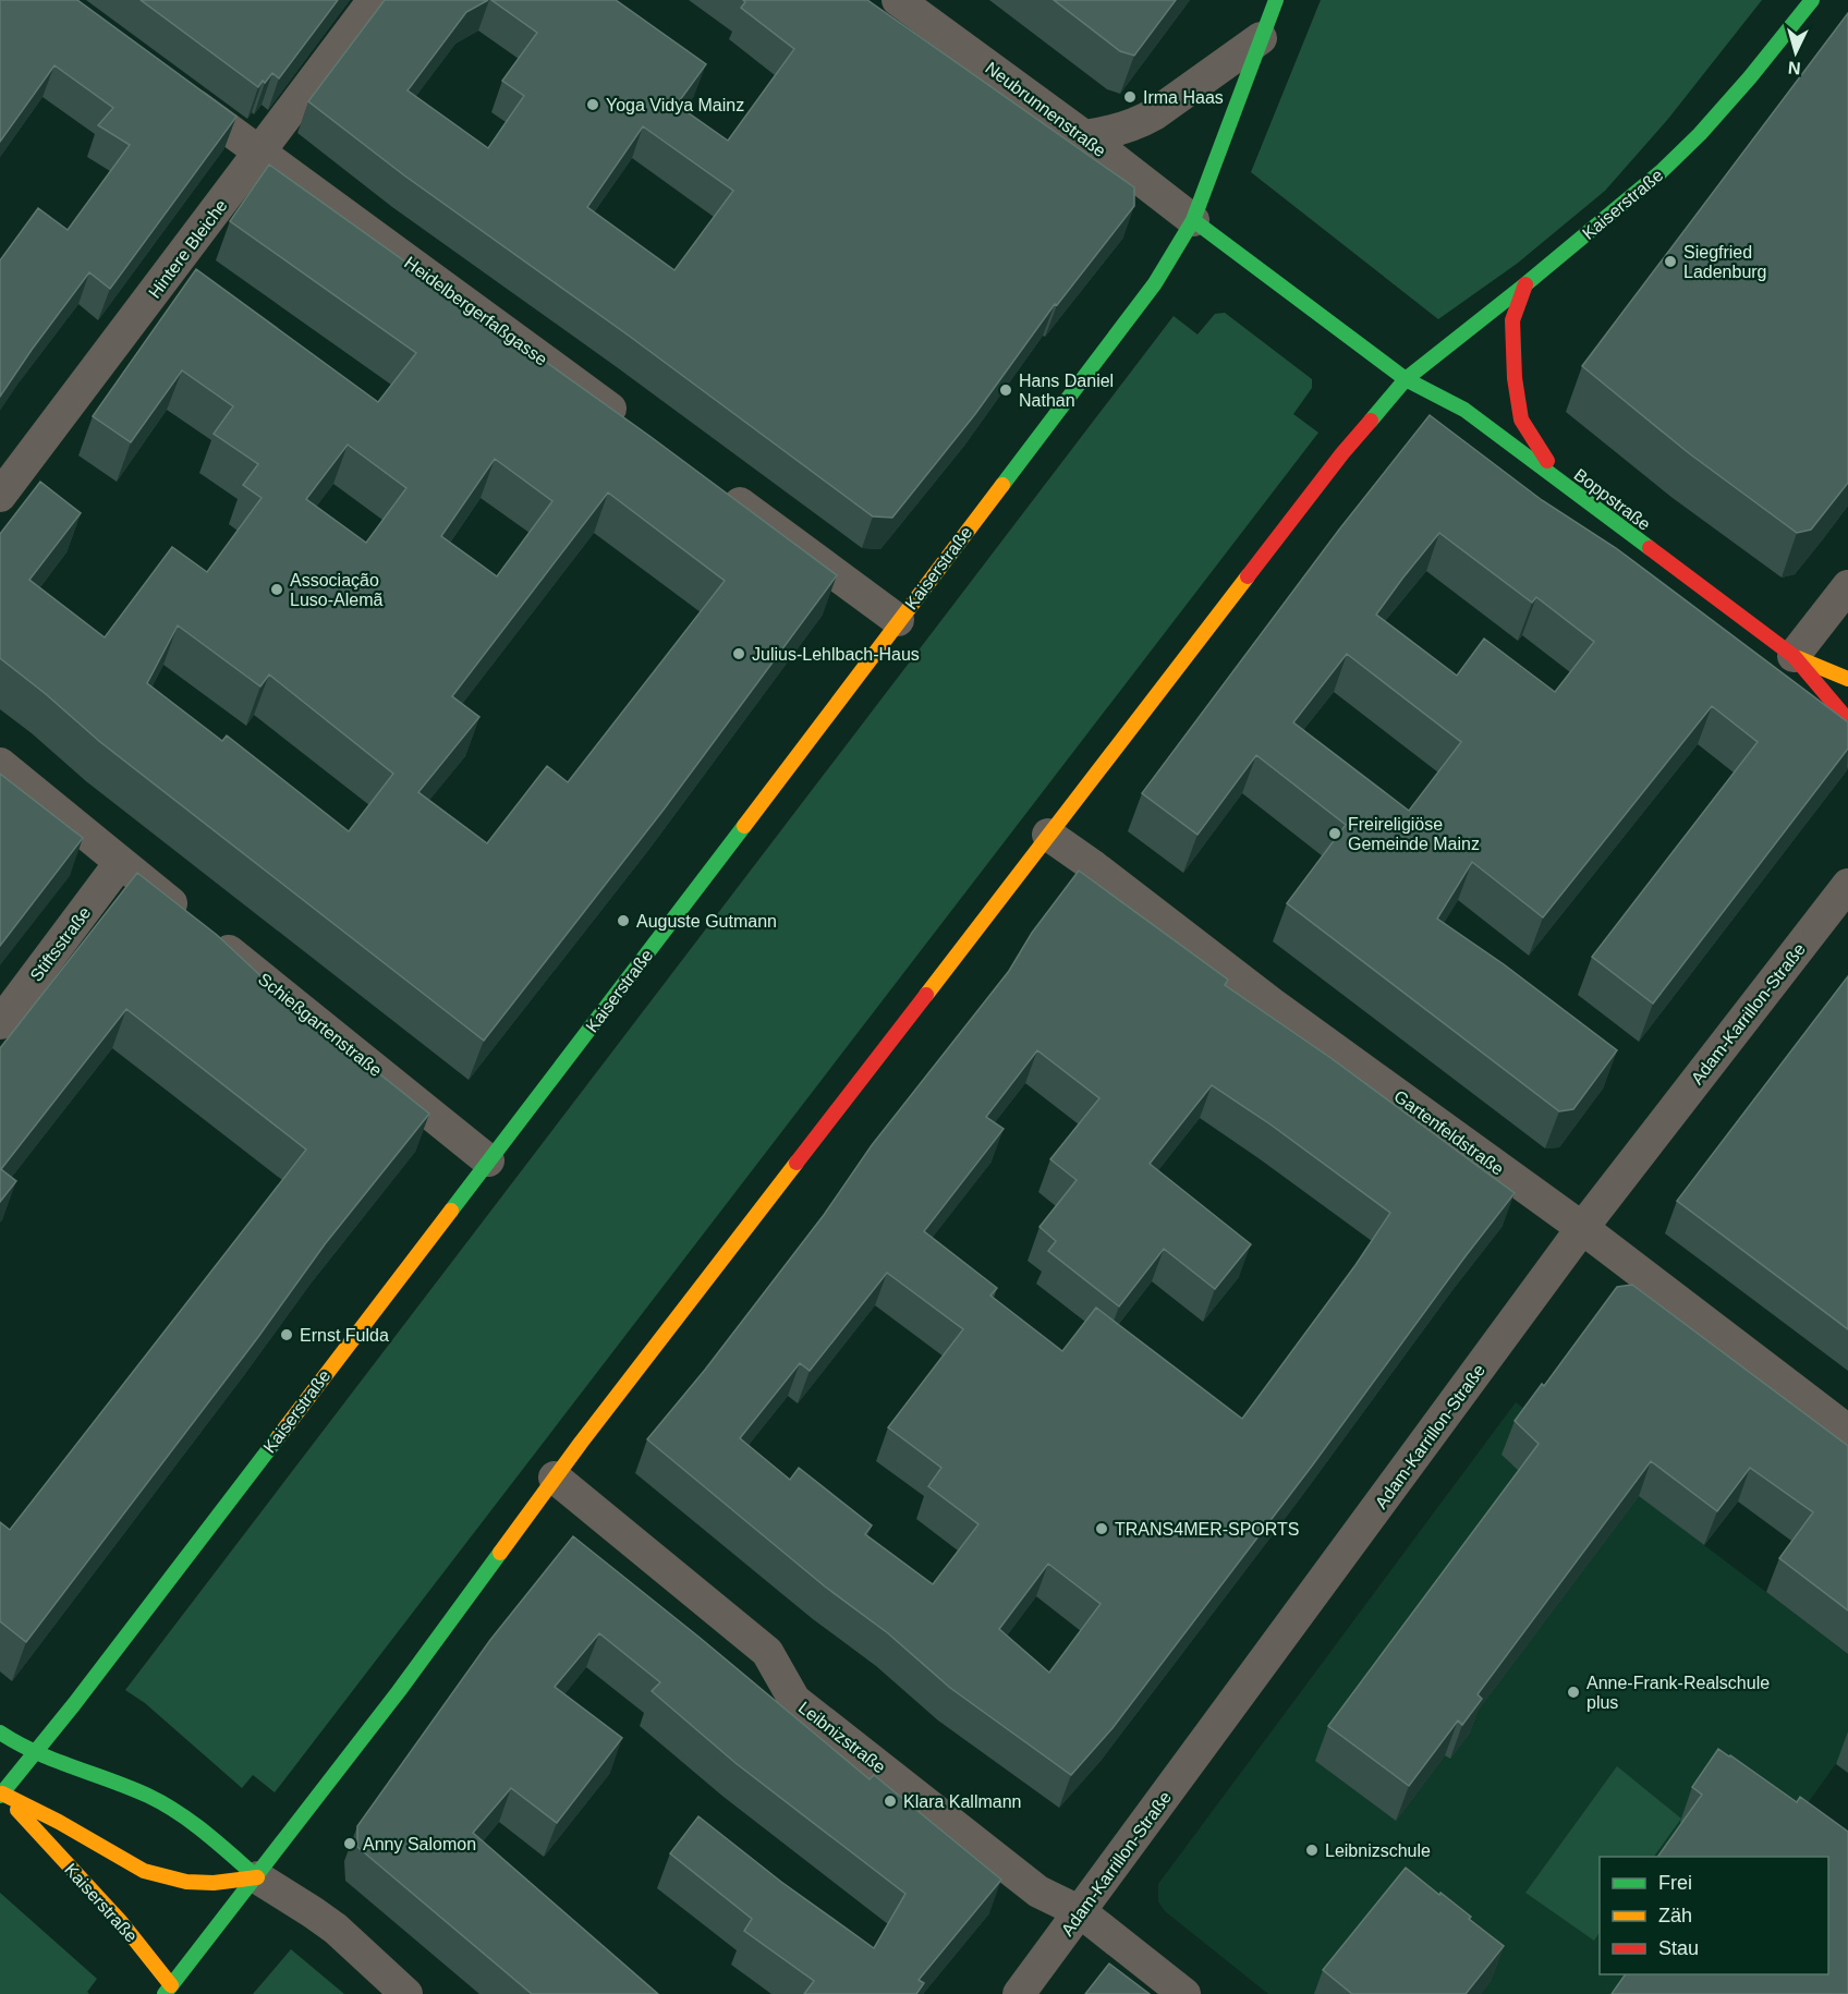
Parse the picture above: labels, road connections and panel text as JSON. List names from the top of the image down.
{
  "streets": {
    "main road": ["Kaiserstraße", "Boppstraße"],
    "street": [
      "Neubrunnenstraße",
      "Hintere Bleiche",
      "Heidelbergerfaßgasse",
      "Stiftsstraße",
      "Adam-Karrillon-Straße",
      "Schießgartenstraße",
      "Gartenfeldstraße",
      "Leibnizstraße"
    ]
  },
  "crossings": [
    ["Neubrunnenstraße", "Kaiserstraße"],
    ["Kaiserstraße", "Boppstraße"],
    ["Kaiserstraße", "Schießgartenstraße"],
    ["Kaiserstraße", "Gartenfeldstraße"],
    ["Kaiserstraße", "Leibnizstraße"],
    ["Hintere Bleiche", "Heidelbergerfaßgasse"],
    ["Stiftsstraße", "Schießgartenstraße"],
    ["Adam-Karrillon-Straße", "Gartenfeldstraße"],
    ["Adam-Karrillon-Straße", "Leibnizstraße"]
  ],
  "places": [
    "Irma Haas",
    "Yoga Vidya Mainz",
    "Siegfried Ladenburg",
    "Hans Daniel Nathan",
    "Associação Luso-Alemã",
    "Julius-Lehlbach-Haus",
    "Freireligiöse Gemeinde Mainz",
    "Auguste Gutmann",
    "Ernst Fulda",
    "TRANS4MER-SPORTS",
    "Anne-Frank-Realschule plus",
    "Klara Kallmann",
    "Anny Salomon",
    "Leibnizschule"
  ],
  "legend": ["Frei", "Zäh", "Stau"],
  "north": "bottom"
}
